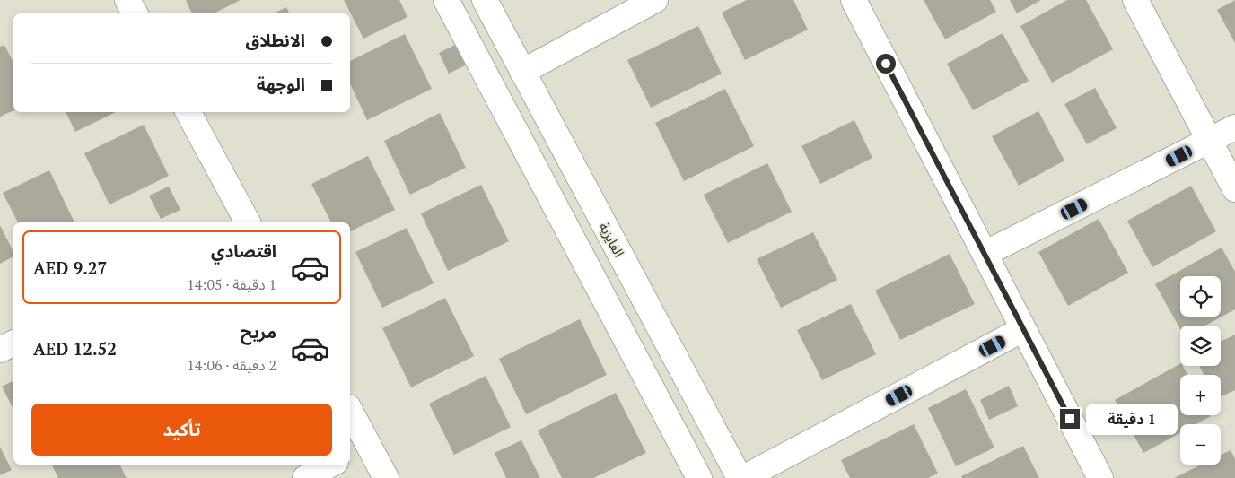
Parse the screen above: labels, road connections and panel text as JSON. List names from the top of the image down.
{
  "streets": {
    "street": ["الفايزية"]
  },
  "page": {
    "banner": ["الانطلاق", "الوجهة"],
    "list": [
      {
        "name": "اقتصادي",
        "note": "1 دقيقة · 14:05",
        "value": "AED 9.27"
      },
      {
        "name": "مريح",
        "note": "2 دقيقة · 14:06",
        "value": "AED 12.52"
      }
    ],
    "map_buttons": ["+", "−"],
    "buttons": "تأكيد",
    "bubble": "1 دقيقة"
  }
}
